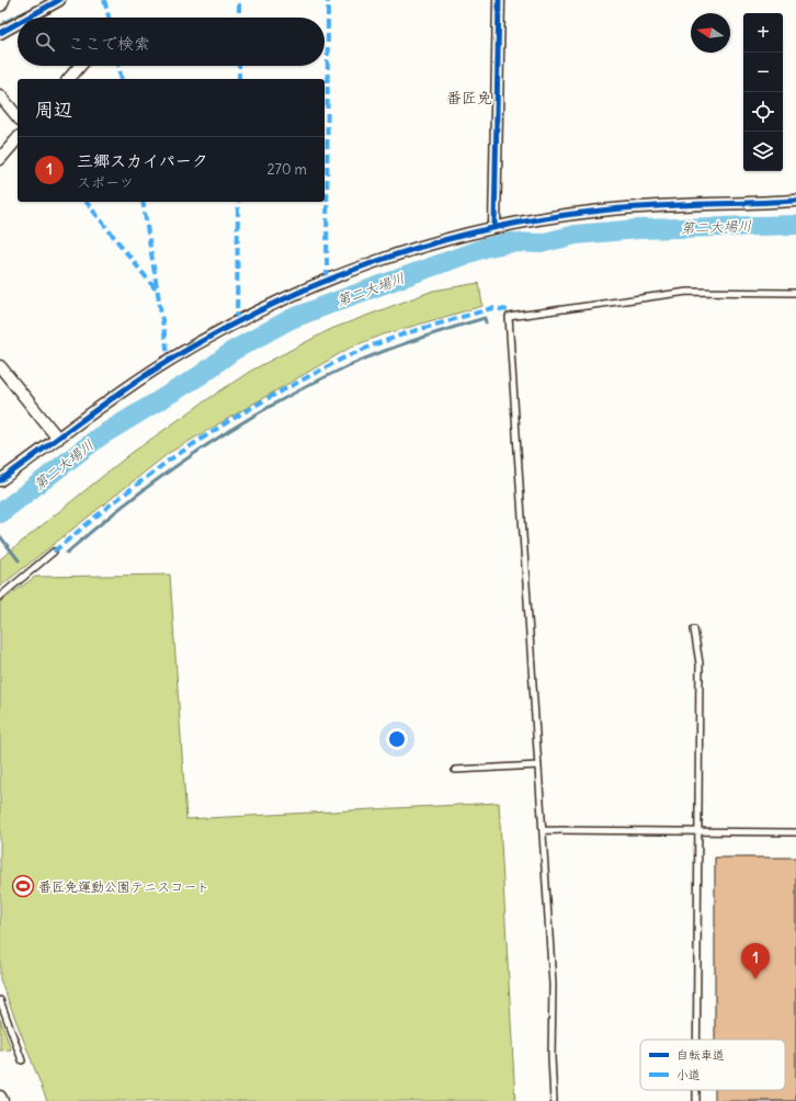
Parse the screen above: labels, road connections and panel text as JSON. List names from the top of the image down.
{
  "districts": ["番匠免"],
  "water": ["第二大場川"],
  "places": {
    "sports": ["番匠免運動公園テニスコート"]
  },
  "legend": ["自転車道", "小道"],
  "north": "left",
  "page": {
    "map_buttons": ["+", "−"],
    "search": "ここで検索",
    "heading": "周辺",
    "list": [
      {
        "mark": "1",
        "name": "三郷スカイパーク",
        "note": "スポーツ",
        "value": "270 m"
      }
    ],
    "pins": "1"
  }
}
